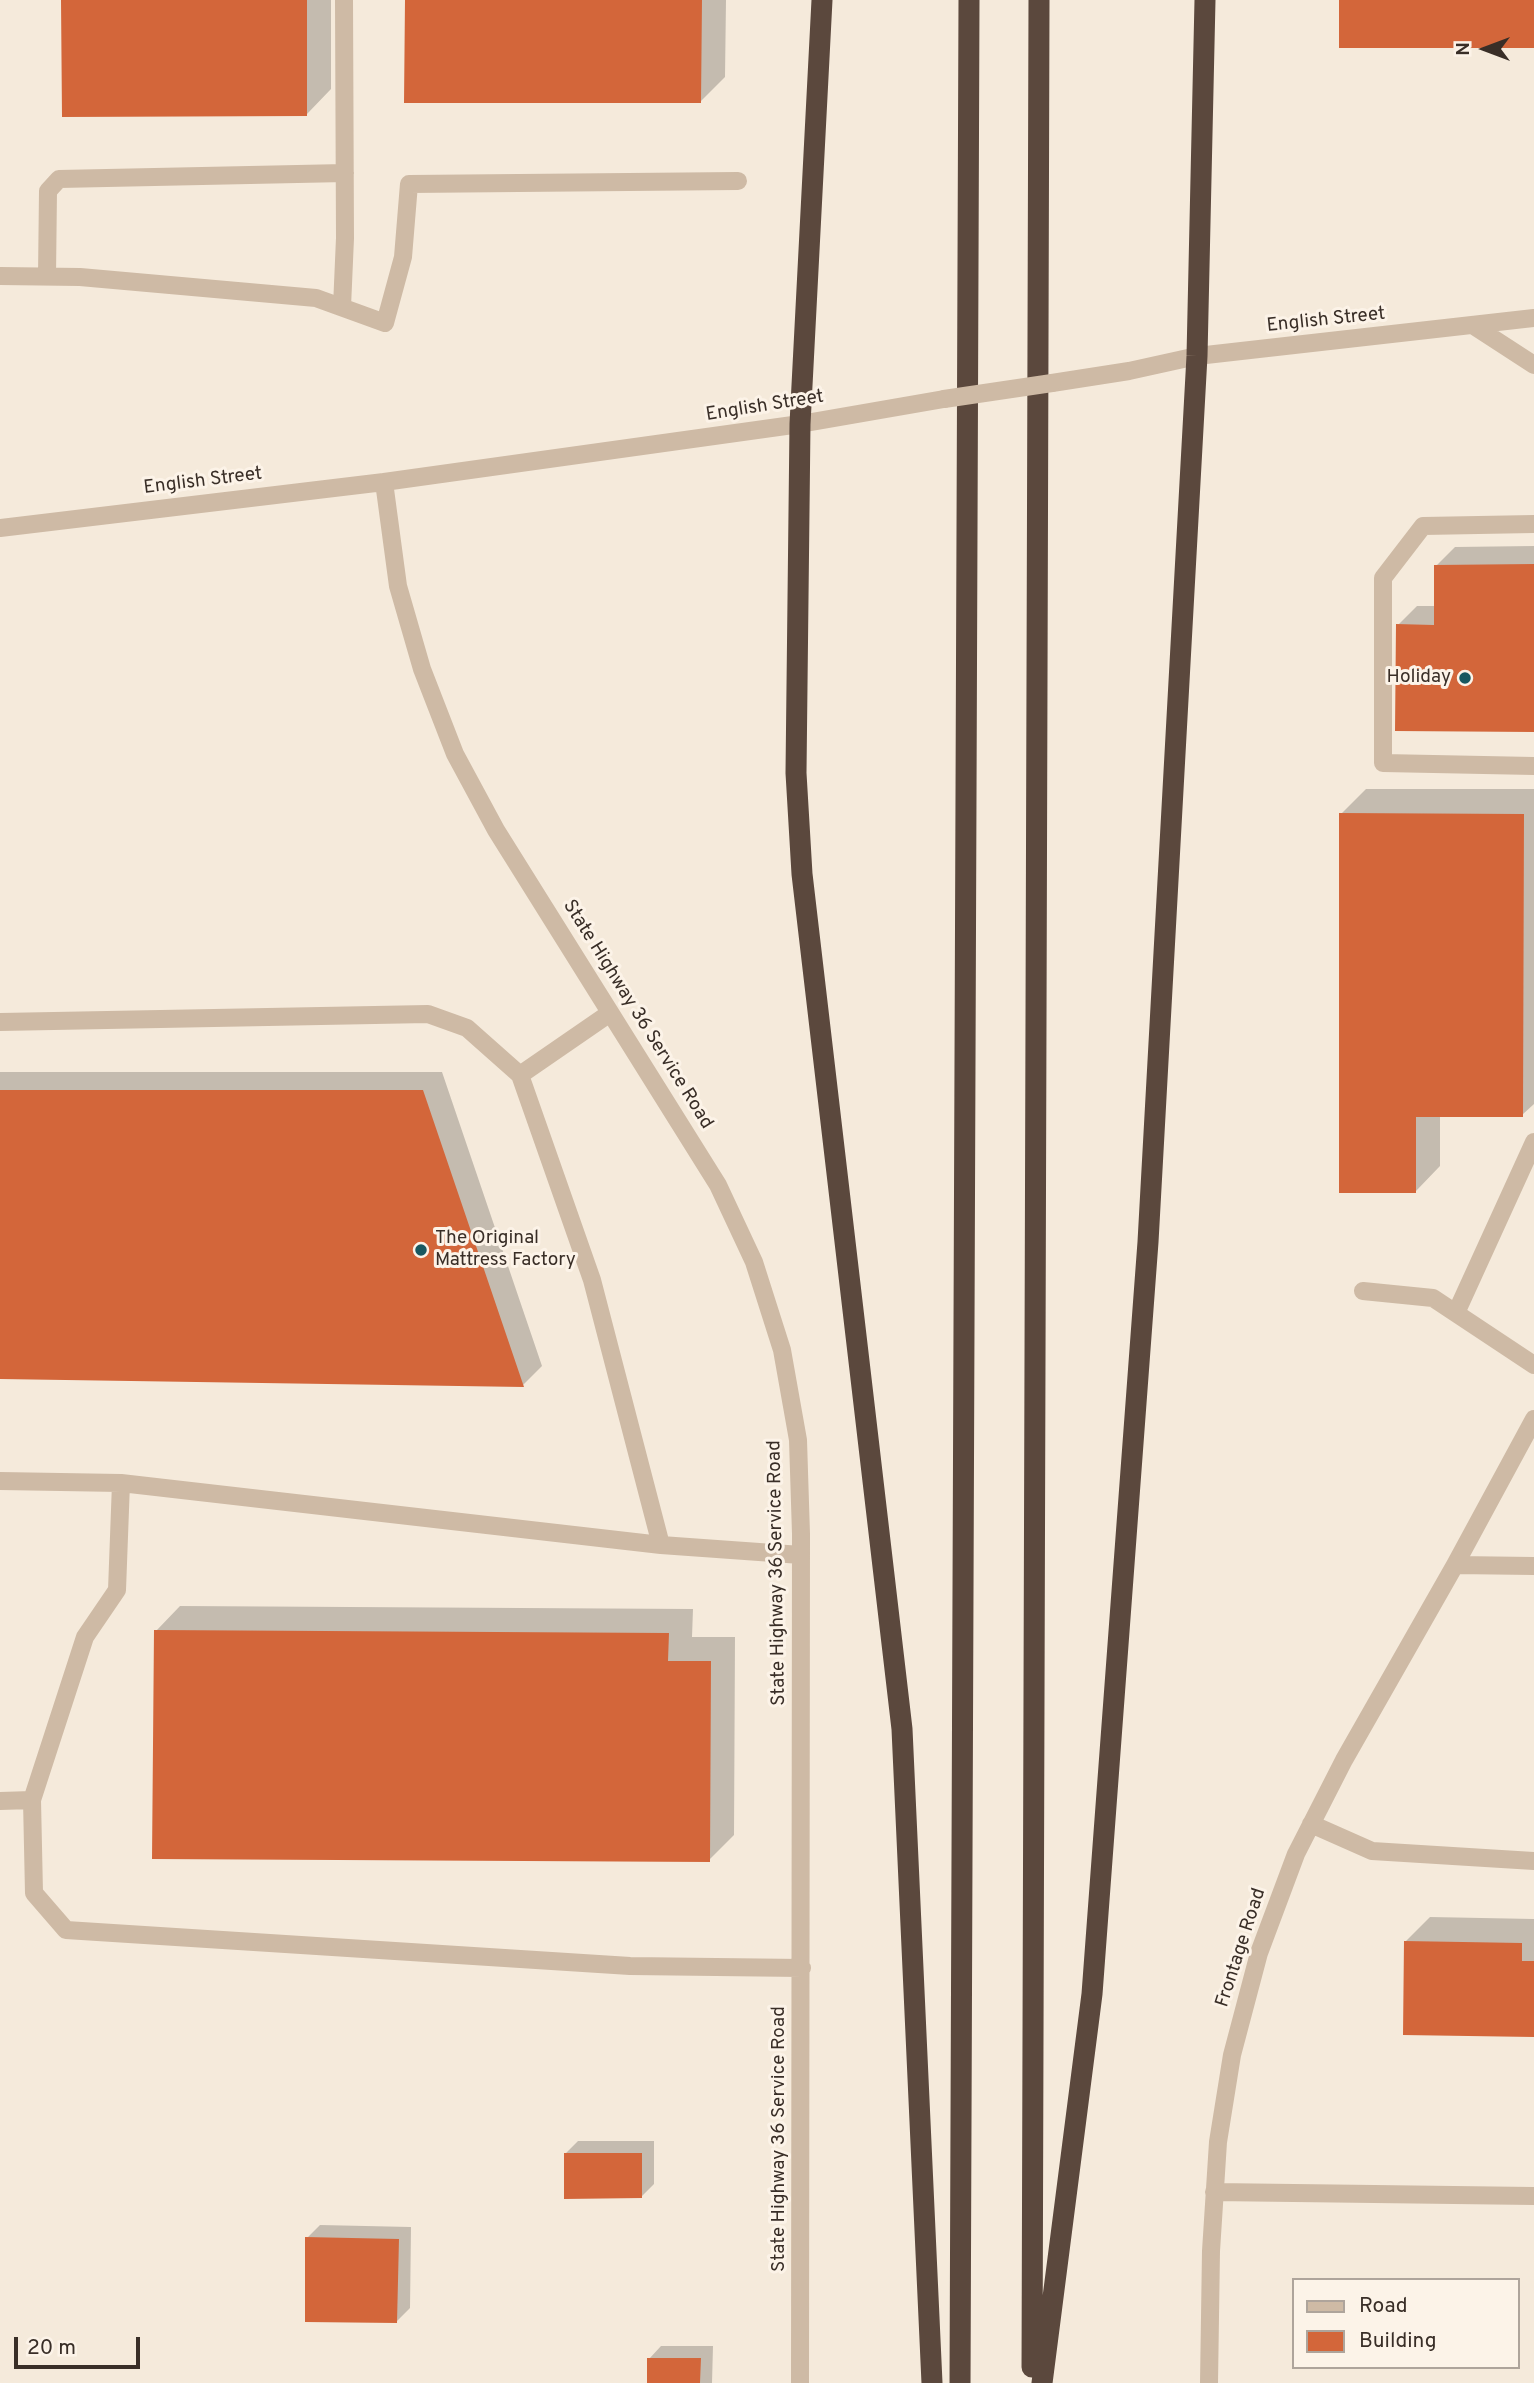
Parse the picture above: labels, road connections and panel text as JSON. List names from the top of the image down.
{
  "streets": {
    "street": ["English Street", "State Highway 36 Service Road", "Frontage Road"]
  },
  "crossings": [
    ["English Street", "State Highway 36 Service Road"]
  ],
  "places": ["Holiday", "The Original Mattress Factory"],
  "legend": ["Road", "Building"],
  "scale_bar": "20 m",
  "north": "left"
}
